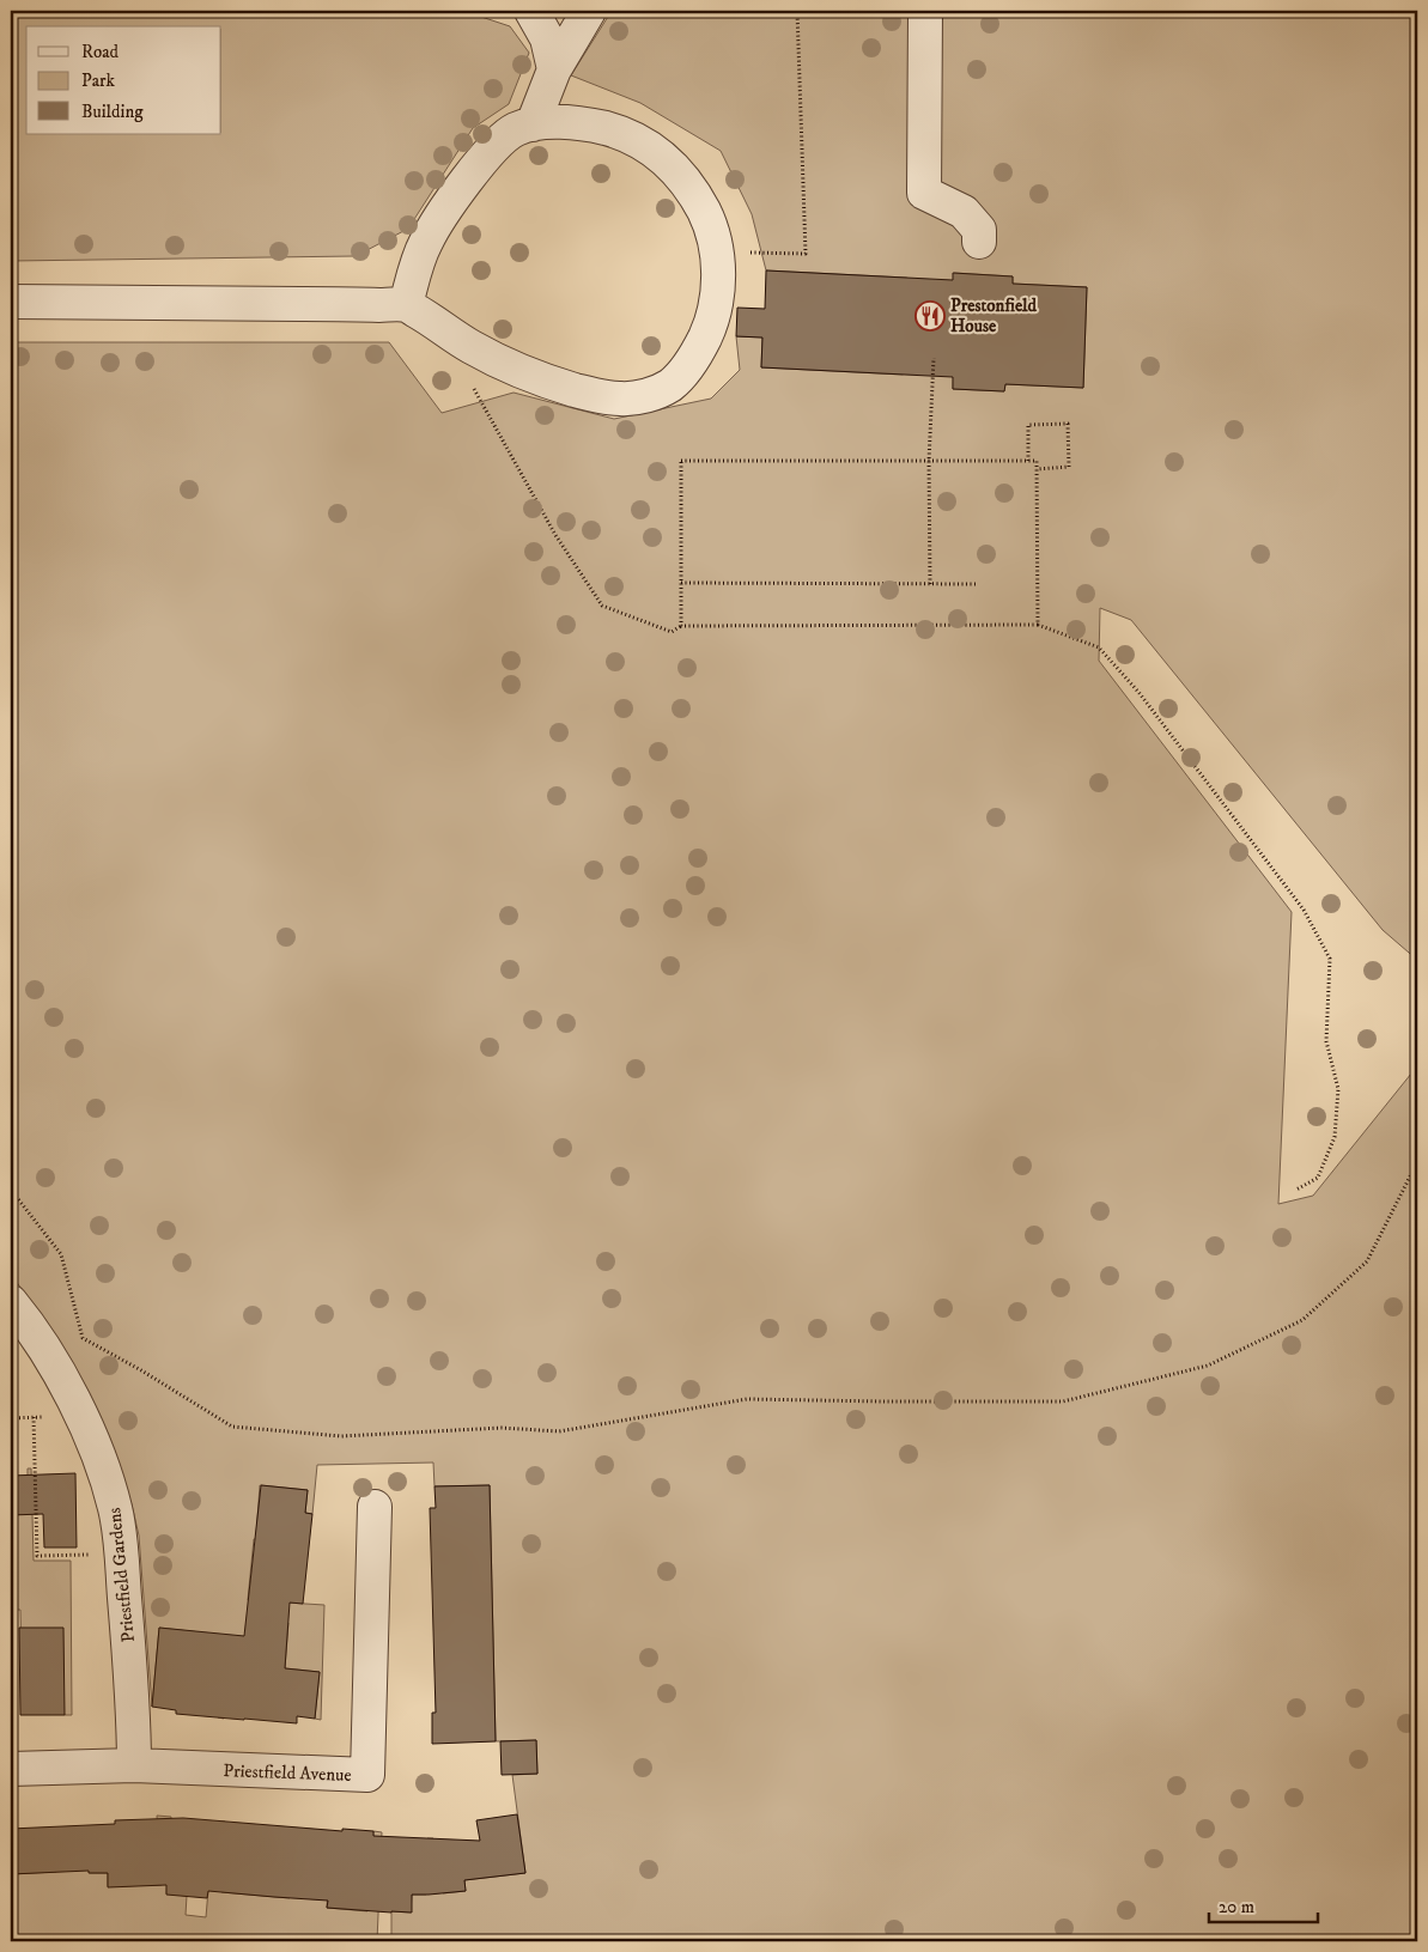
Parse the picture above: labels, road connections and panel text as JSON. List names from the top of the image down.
{
  "streets": {
    "street": ["Priestfield Gardens", "Priestfield Avenue"]
  },
  "crossings": [
    ["Priestfield Gardens", "Priestfield Avenue"]
  ],
  "places": {
    "restaurant": ["Prestonfield House"]
  },
  "legend": ["Road", "Park", "Building"],
  "scale_bar": "20 m"
}
